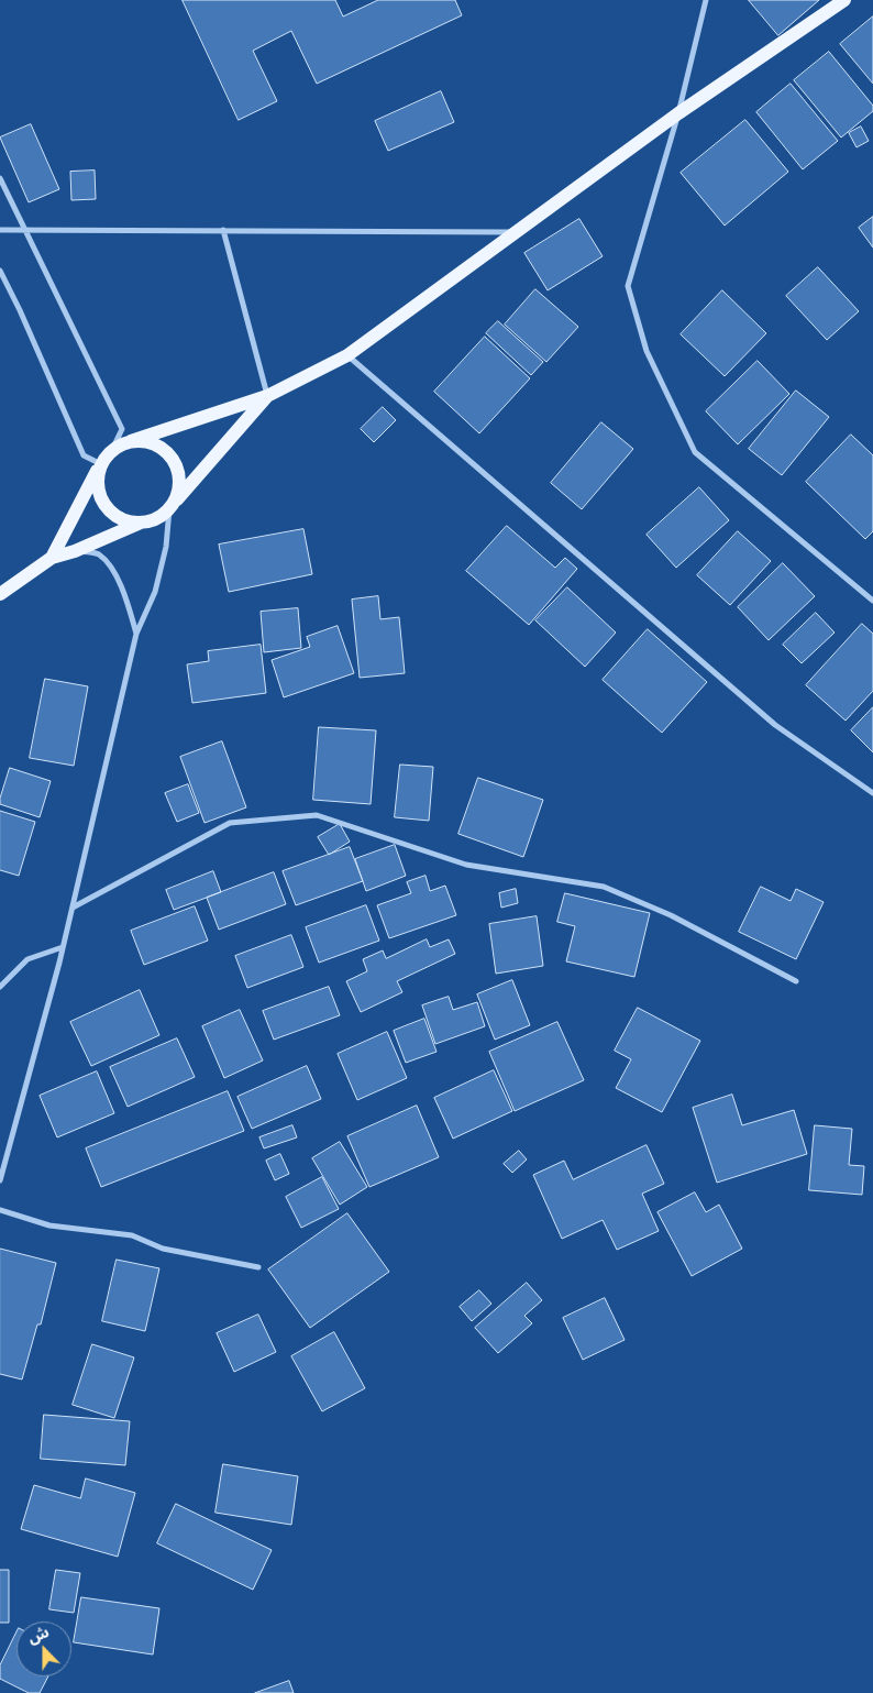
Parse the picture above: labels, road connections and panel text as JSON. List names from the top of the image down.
{
  "north": "top"
}
